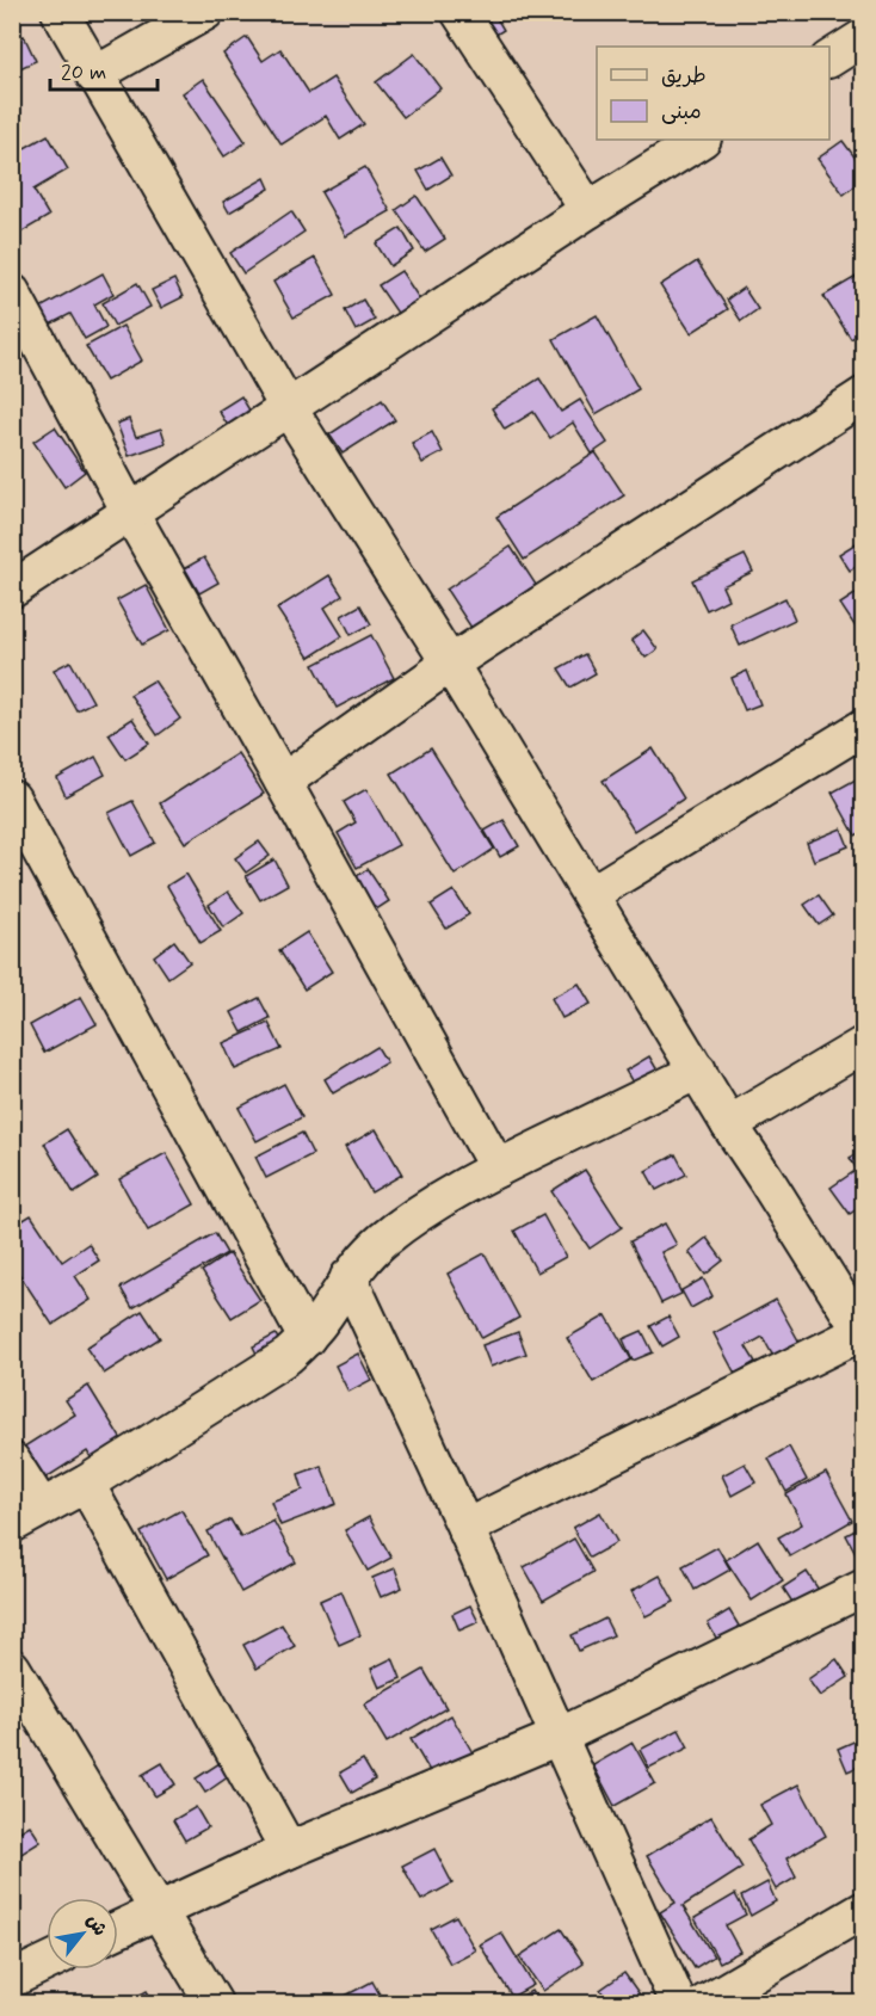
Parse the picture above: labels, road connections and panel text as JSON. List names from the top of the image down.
{
  "legend": ["طريق", "مبنى"],
  "scale_bar": "20 m",
  "north": "top right"
}
